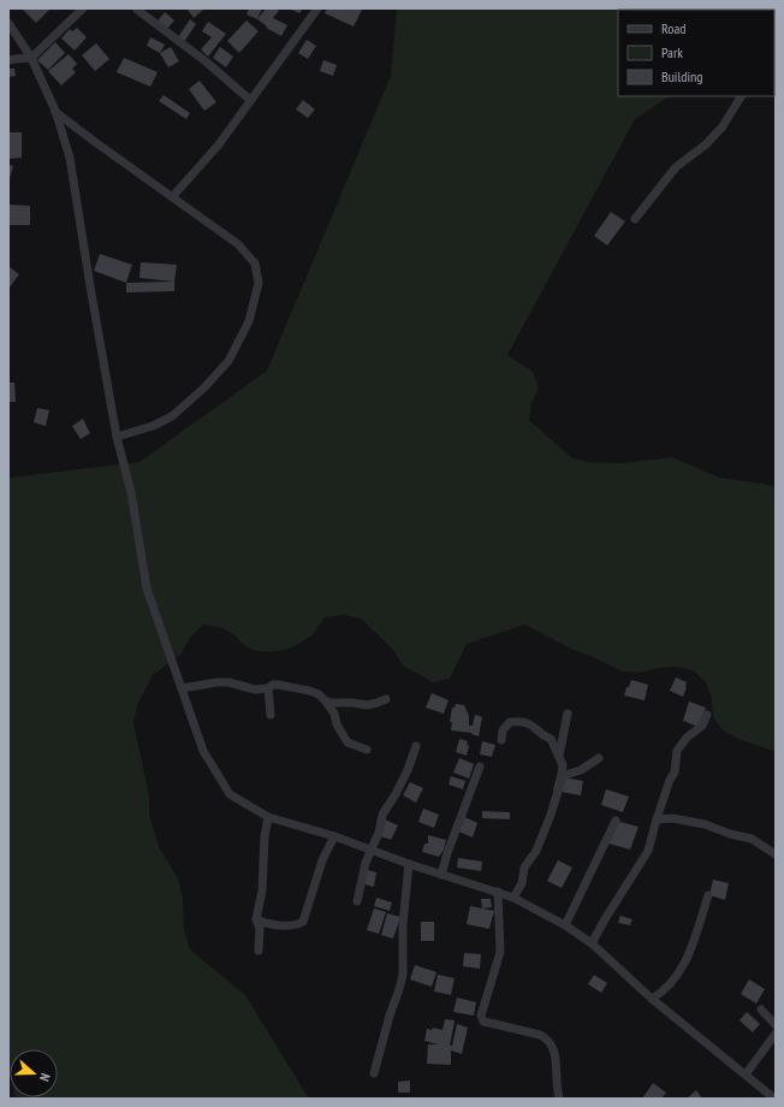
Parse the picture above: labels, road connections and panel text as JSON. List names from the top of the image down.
{
  "legend": ["Road", "Park", "Building"],
  "north": "right"
}
